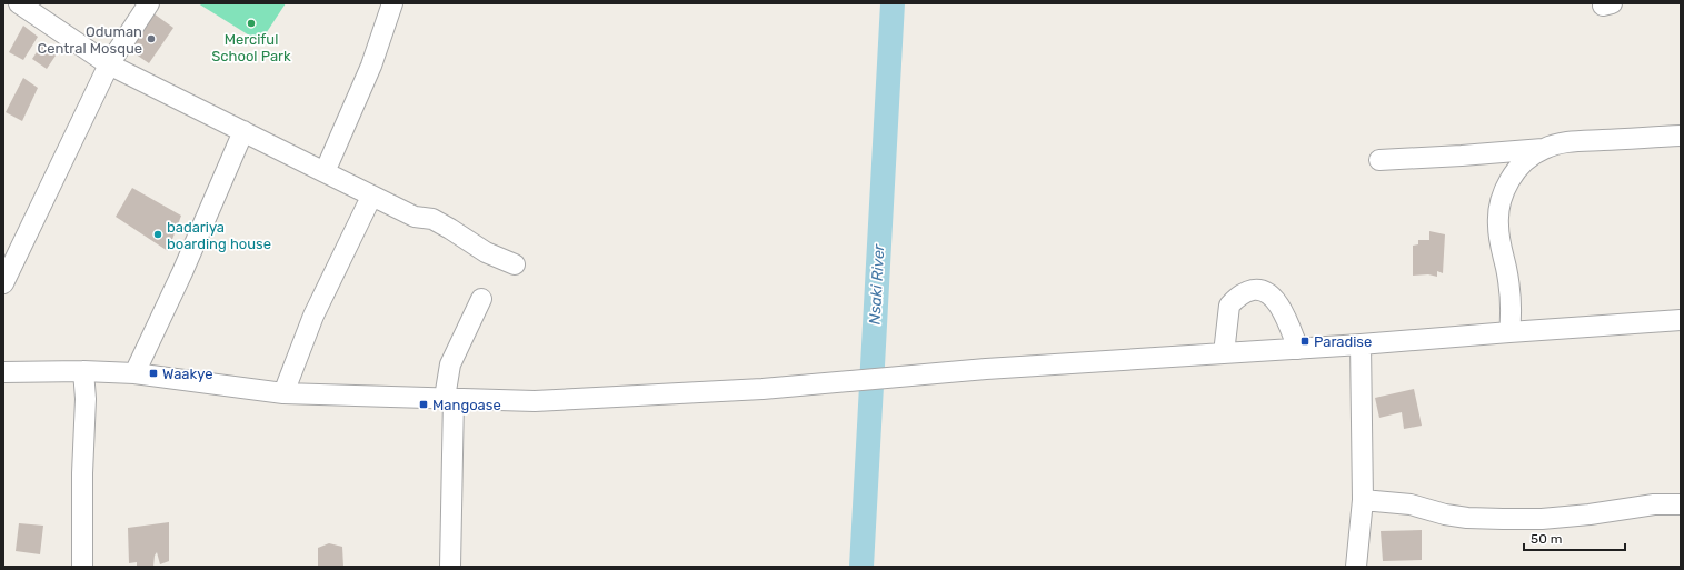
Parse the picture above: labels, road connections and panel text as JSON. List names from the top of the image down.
{
  "water": ["Nsaki River"],
  "places": {
    "other": ["Merciful School Park", "Oduman Central Mosque", "badariya boarding house"],
    "transit": ["Paradise", "Waakye", "Mangoase"]
  },
  "scale_bar": "50 m"
}
